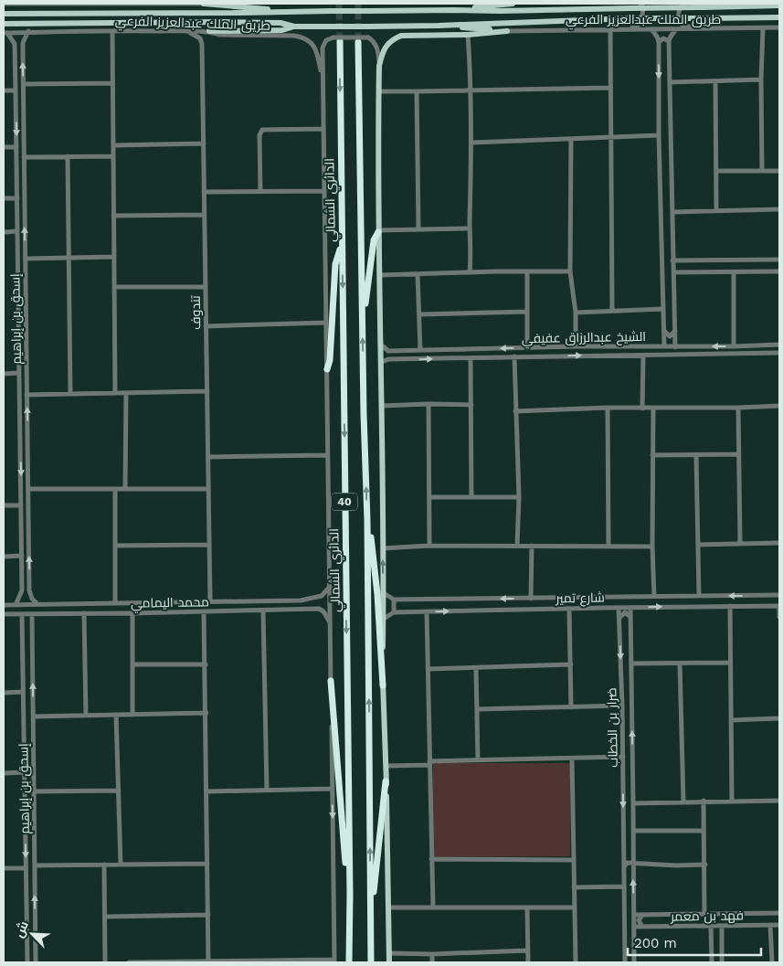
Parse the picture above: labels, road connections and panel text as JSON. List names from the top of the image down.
{
  "streets": {
    "highway": ["الدائري الشمالي", "40"],
    "street": [
      "طريق الملك عبدالعزيز الفرعي",
      "تندوف",
      "إسحق بن إبراهيم",
      "الشيخ عبدالرزاق عفيفي",
      "شارع تمير",
      "محمد اليمامي",
      "ضرار بن الخطاب",
      "فهد بن معمر"
    ]
  },
  "crossings": [
    ["طريق الملك عبدالعزيز الفرعي", "الدائري الشمالي"],
    ["طريق الملك عبدالعزيز الفرعي", "تندوف"],
    ["طريق الملك عبدالعزيز الفرعي", "إسحق بن إبراهيم"],
    ["الدائري الشمالي", "محمد اليمامي"],
    ["تندوف", "محمد اليمامي"],
    ["إسحق بن إبراهيم", "محمد اليمامي"],
    ["شارع تمير", "ضرار بن الخطاب"],
    ["ضرار بن الخطاب", "فهد بن معمر"]
  ],
  "scale_bar": "200 m",
  "north": "top left"
}
